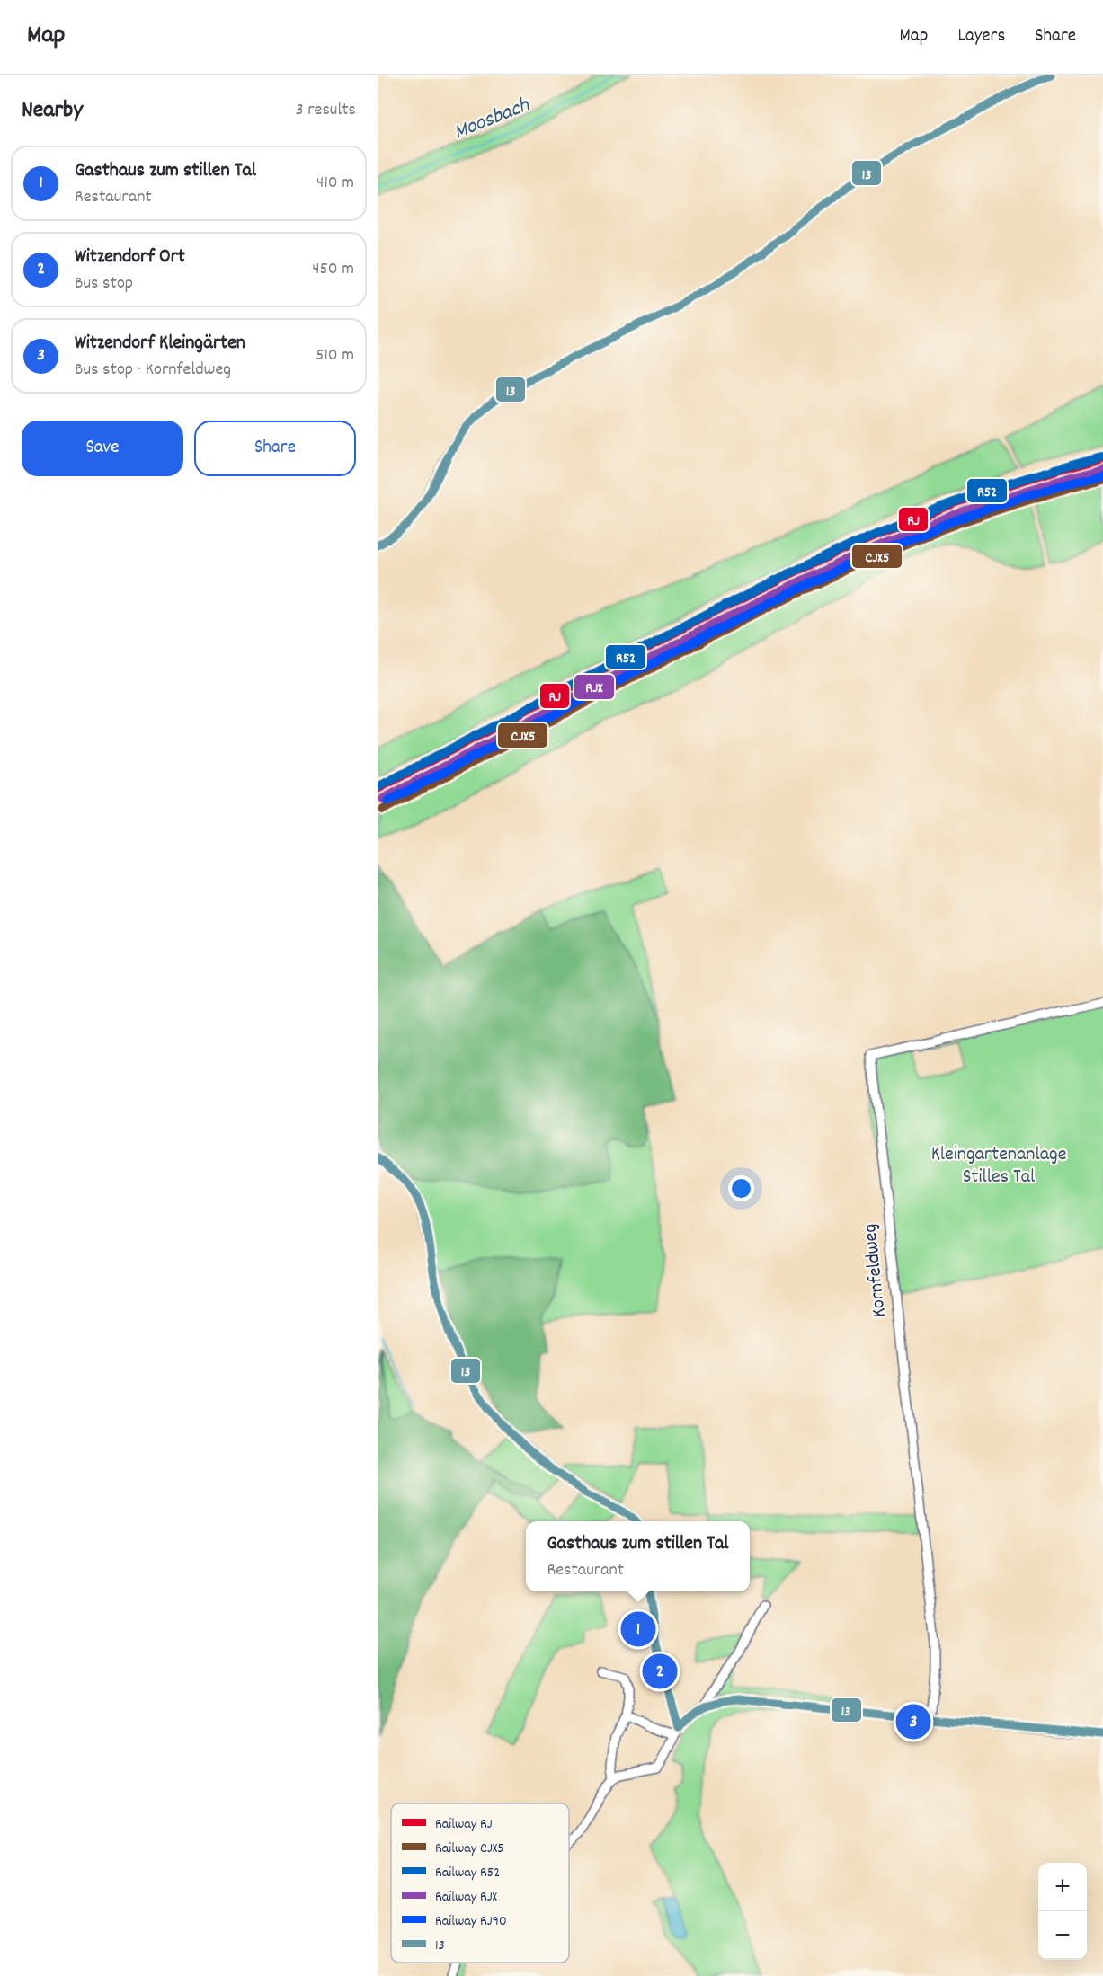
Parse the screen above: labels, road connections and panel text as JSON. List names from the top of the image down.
{
  "streets": {
    "street": ["Kornfeldweg"]
  },
  "water": ["Moosbach"],
  "parks": ["Kleingartenanlage Stilles Tal"],
  "lines": [
    "transit line 13",
    "rail line R52",
    "rail line RJ",
    "rail line RJX",
    "rail line RJ90",
    "rail line CJX5"
  ],
  "legend": [
    "Railway RJ",
    "Railway CJX5",
    "Railway R52",
    "Railway RJX",
    "Railway RJ90",
    "13"
  ],
  "page": {
    "header": "Map",
    "nav": ["Map", "Layers", "Share"],
    "heading": ["Nearby", "3 results"],
    "list": [
      {
        "mark": "1",
        "name": "Gasthaus zum stillen Tal",
        "note": "Restaurant",
        "value": "410 m"
      },
      {
        "mark": "2",
        "name": "Witzendorf Ort",
        "note": "Bus stop",
        "value": "450 m"
      },
      {
        "mark": "3",
        "name": "Witzendorf Kleingärten",
        "note": "Bus stop · Kornfeldweg",
        "value": "510 m"
      }
    ],
    "buttons": ["Save", "Share"],
    "popup": ["Gasthaus zum stillen Tal", "Restaurant"],
    "pins": ["1", "2", "3"],
    "map_buttons": ["+", "−"]
  }
}
